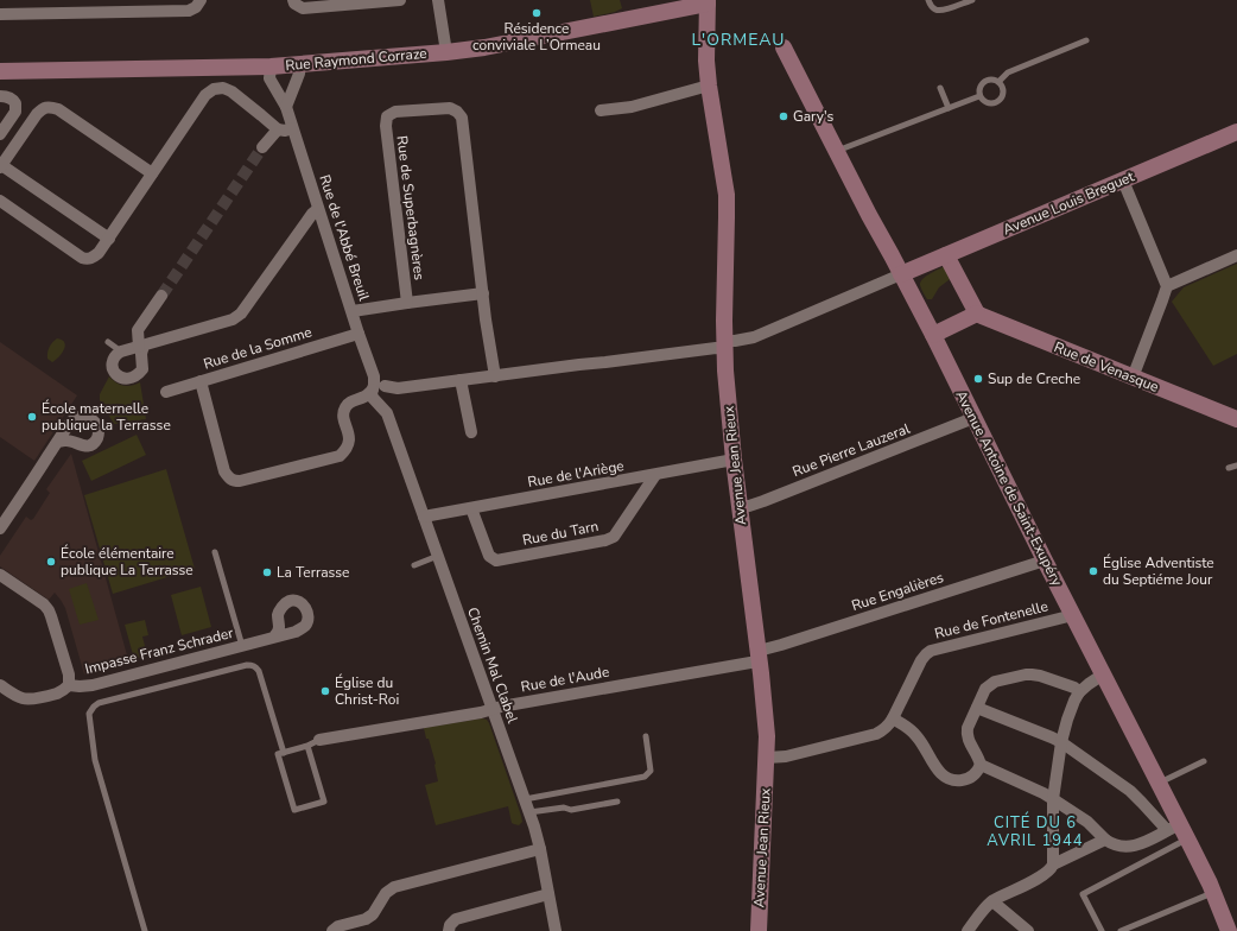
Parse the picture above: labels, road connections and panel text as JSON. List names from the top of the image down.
{
  "streets": {
    "main road": [
      "Rue Raymond Corraze",
      "Avenue Louis Breguet",
      "Rue de Venasque",
      "Avenue Jean Rieux",
      "Avenue Antoine de Saint-Exupéry"
    ],
    "street": [
      "Rue de Superbagnères",
      "Rue de l'Abbé Breuil",
      "Rue de la Somme",
      "Rue Pierre Lauzeral",
      "Rue de l'Ariège",
      "Rue du Tarn",
      "Rue Engalières",
      "Rue de Fontenelle",
      "Impasse Franz Schrader",
      "Chemin Mal Clabel",
      "Rue de l'Aude"
    ]
  },
  "crossings": [
    ["Rue Raymond Corraze", "Rue de l'Abbé Breuil"],
    ["Rue Raymond Corraze", "Avenue Jean Rieux"],
    ["Avenue Louis Breguet", "Avenue Antoine de Saint-Exupéry"],
    ["Rue de l'Abbé Breuil", "Rue de la Somme"],
    ["Rue de l'Abbé Breuil", "Chemin Mal Clabel"],
    ["Rue Pierre Lauzeral", "Avenue Jean Rieux"],
    ["Rue Pierre Lauzeral", "Avenue Antoine de Saint-Exupéry"],
    ["Avenue Jean Rieux", "Rue de l'Ariège"],
    ["Avenue Jean Rieux", "Rue Engalières"],
    ["Avenue Jean Rieux", "Rue de Fontenelle"],
    ["Avenue Jean Rieux", "Rue de l'Aude"],
    ["Rue de l'Ariège", "Rue du Tarn"],
    ["Rue de l'Ariège", "Chemin Mal Clabel"],
    ["Avenue Antoine de Saint-Exupéry", "Rue Engalières"],
    ["Avenue Antoine de Saint-Exupéry", "Rue de Fontenelle"],
    ["Rue Engalières", "Rue de l'Aude"],
    ["Chemin Mal Clabel", "Rue de l'Aude"]
  ],
  "districts": ["L'ORMEAU", "CITÉ DU 6 AVRIL 1944"],
  "places": [
    "Résidence conviviale L’Ormeau",
    "Gary's",
    "Sup de Creche",
    "École maternelle publique la Terrasse",
    "École élémentaire publique La Terrasse",
    "Église Adventiste du Septiéme Jour",
    "La Terrasse",
    "Église du Christ-Roi"
  ]
}
